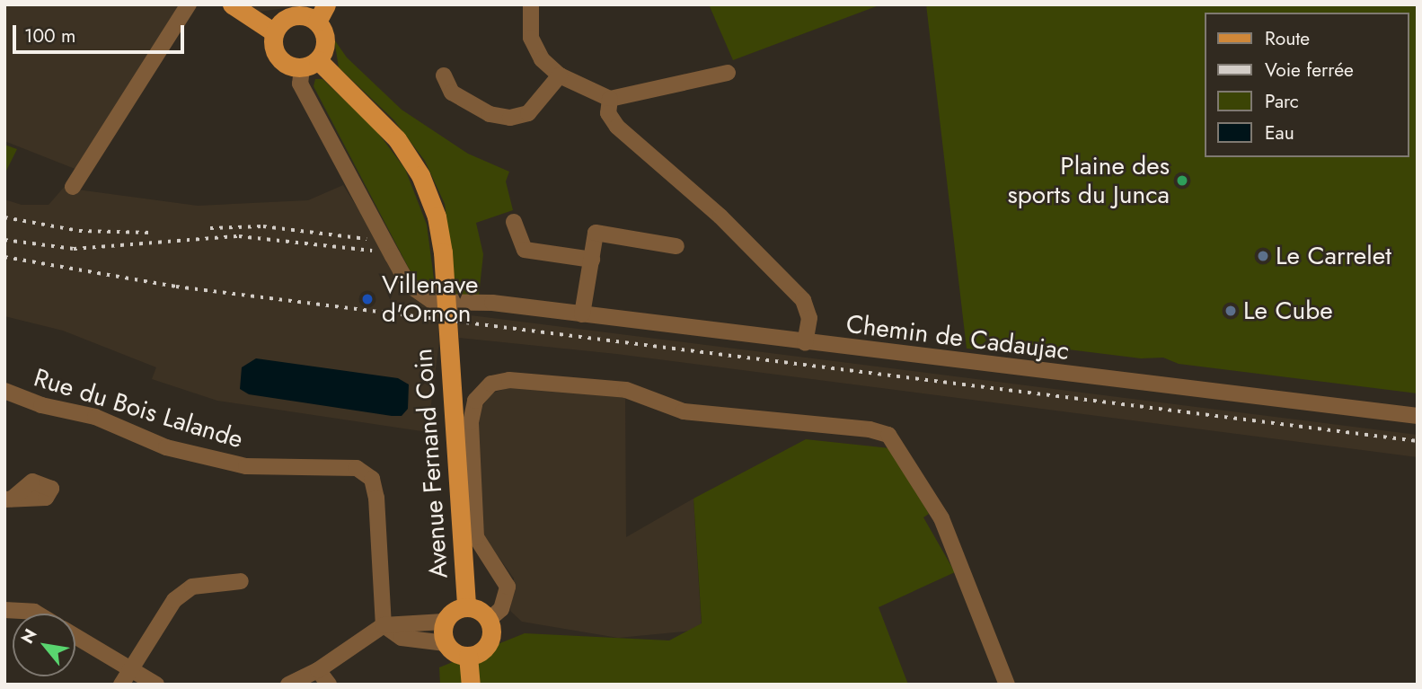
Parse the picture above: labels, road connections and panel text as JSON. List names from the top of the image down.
{
  "streets": {
    "main road": ["Avenue Fernand Coin"],
    "street": ["Chemin de Cadaujac", "Rue du Bois Lalande"]
  },
  "crossings": [
    ["Chemin de Cadaujac", "Avenue Fernand Coin"]
  ],
  "places": [
    "Plaine des sports du Junca",
    "Le Carrelet",
    "Villenave d'Ornon",
    "Le Cube"
  ],
  "legend": [
    "Route",
    "Voie ferrée",
    "Parc",
    "Eau"
  ],
  "scale_bar": "100 m",
  "north": "top left"
}
